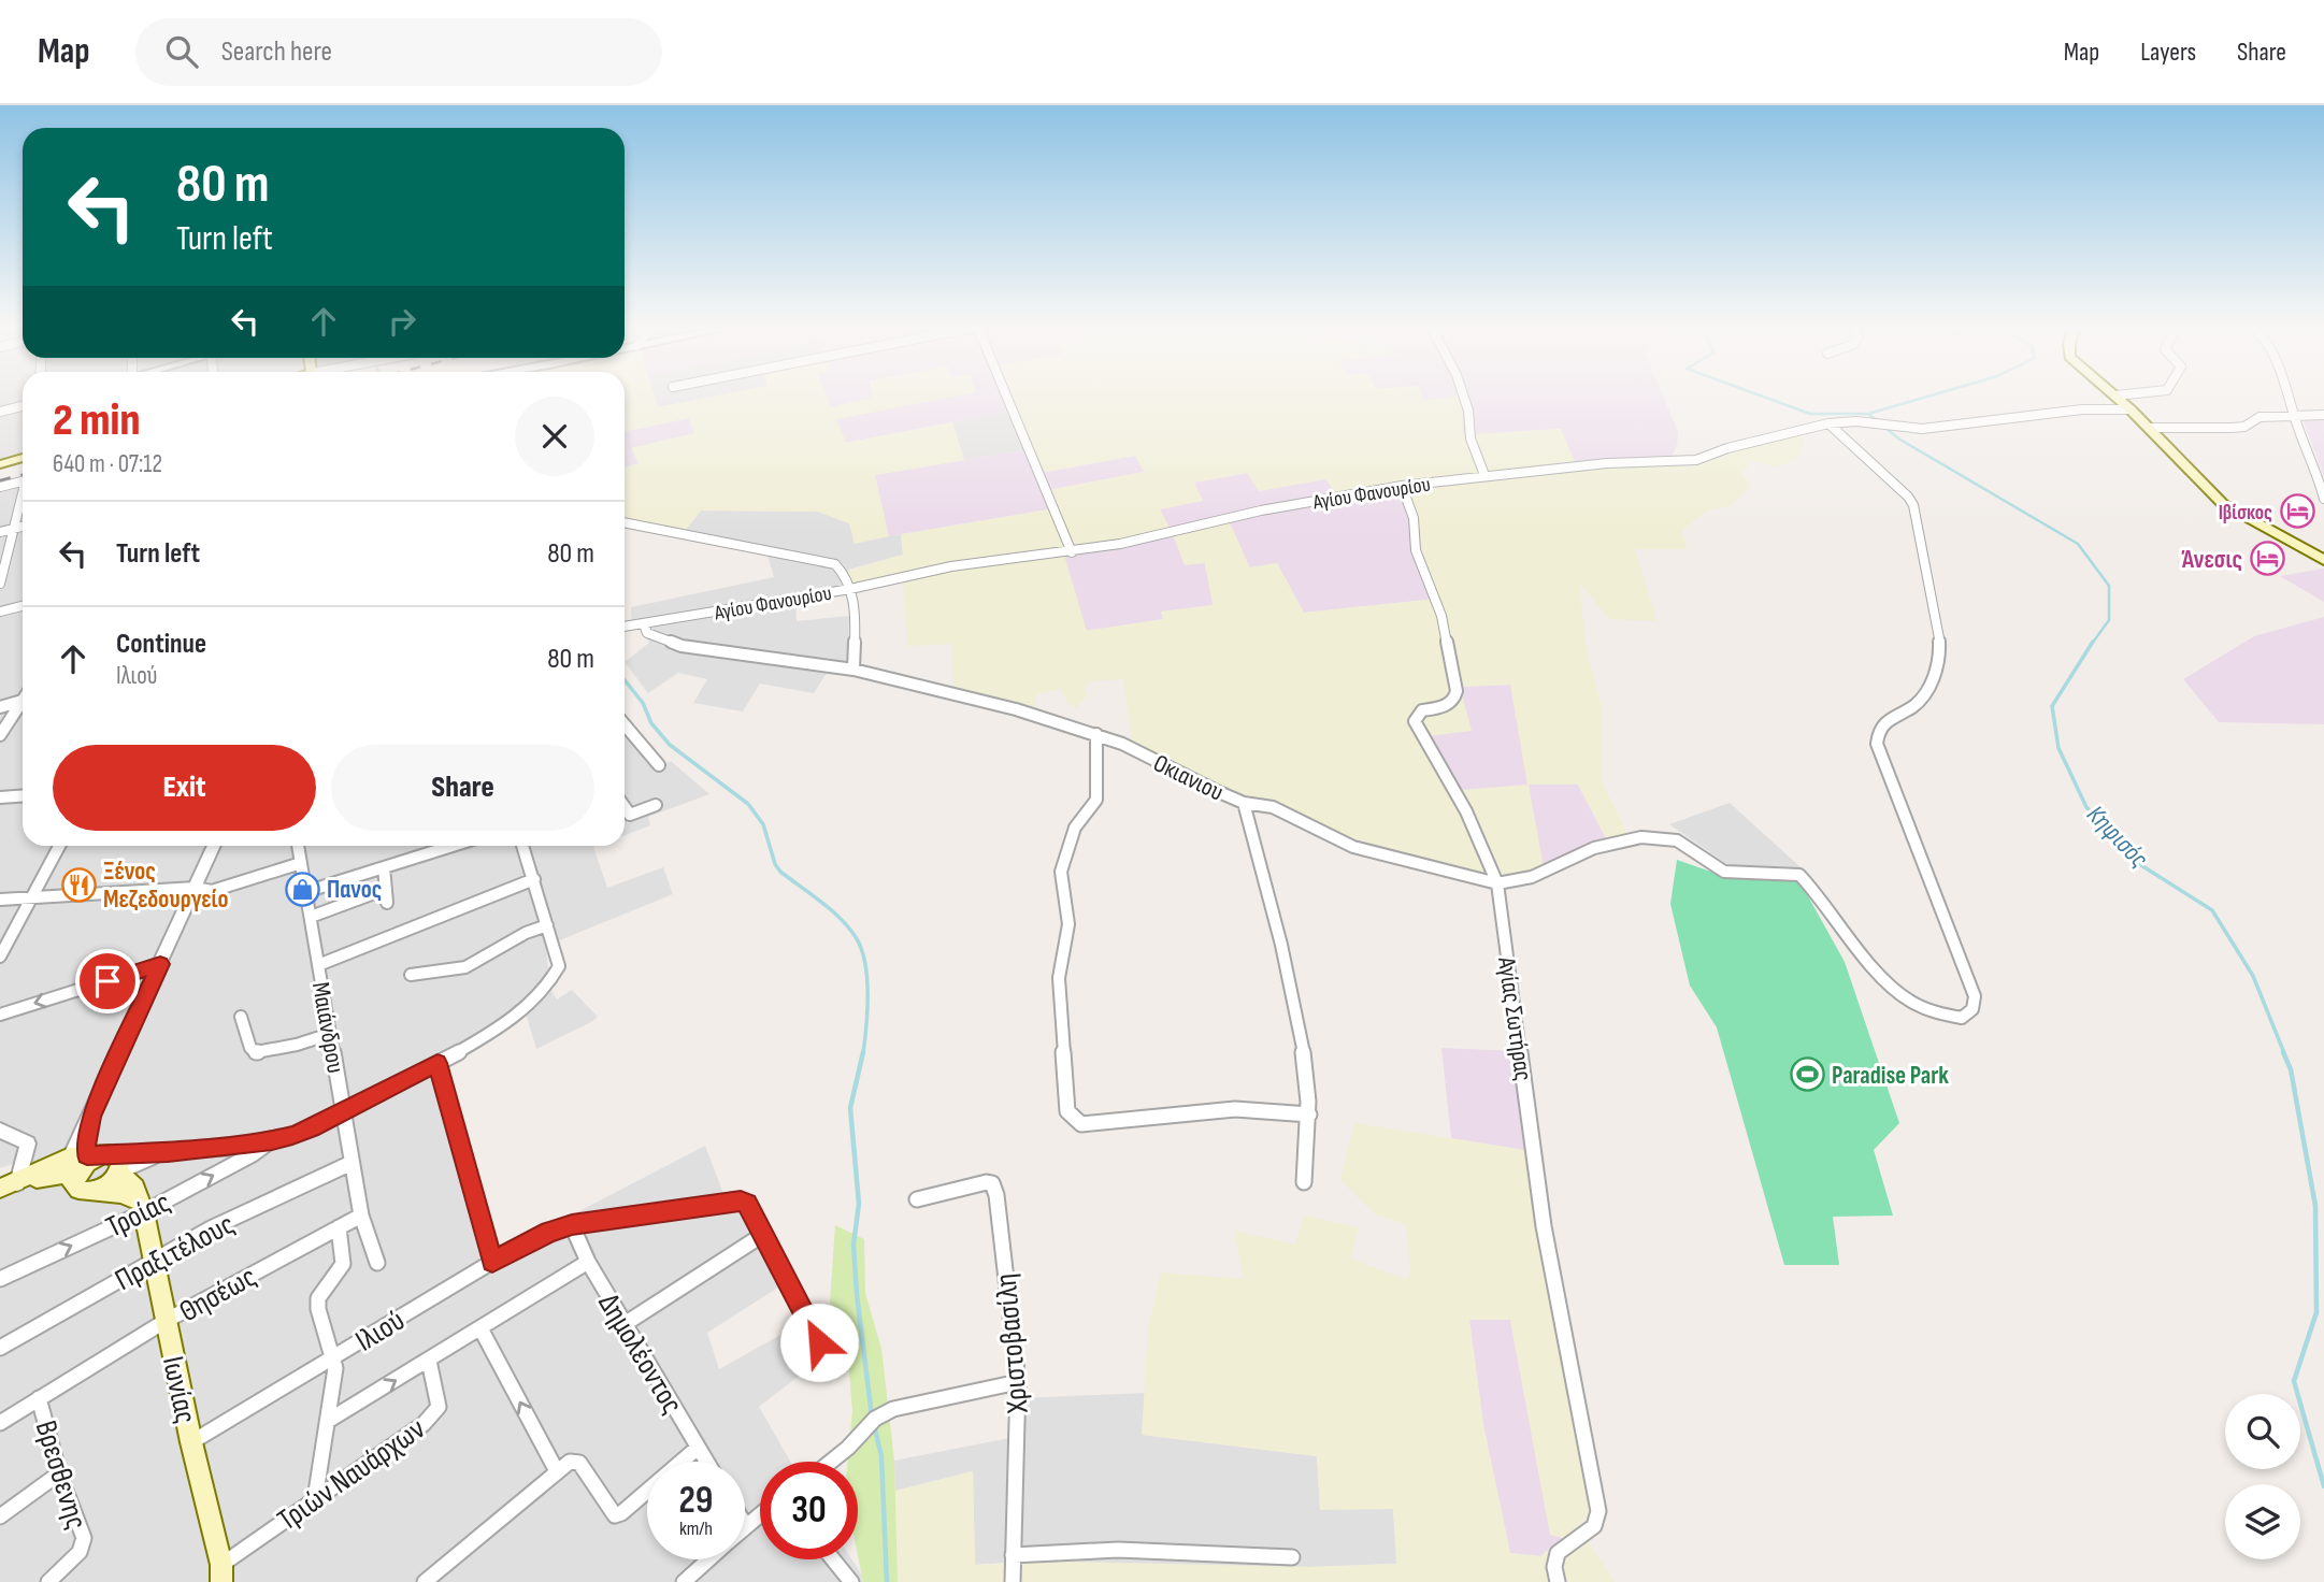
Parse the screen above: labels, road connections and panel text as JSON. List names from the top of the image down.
{
  "streets": {
    "main road": ["Ιωνίας"],
    "street": [
      "Αγίου Φανουρίου",
      "Οκιανιου",
      "Αγίας Σωτήρας",
      "Μαιάνδρου",
      "Τροίας",
      "Πραξιτέλους",
      "Θησέως",
      "Ιλιού",
      "Χριστοβασίλη",
      "Δημολέοντος",
      "Τριών Ναυάρχων",
      "Βρεσθενης"
    ]
  },
  "crossings": [
    ["Αγίου Φανουρίου", "Οκιανιου"],
    ["Αγίου Φανουρίου", "Αγίας Σωτήρας"],
    ["Οκιανιου", "Αγίας Σωτήρας"],
    ["Μαιάνδρου", "Πραξιτέλους"],
    ["Μαιάνδρου", "Θησέως"],
    ["Τροίας", "Ιωνίας"],
    ["Πραξιτέλους", "Ιωνίας"],
    ["Θησέως", "Ιωνίας"],
    ["Θησέως", "Βρεσθενης"],
    ["Ιλιού", "Δημολέοντος"],
    ["Ιλιού", "Ιωνίας"],
    ["Ιωνίας", "Τριών Ναυάρχων"]
  ],
  "water": ["Κηφισός"],
  "places": {
    "hotel": ["Ιβίσκος", "Άνεσις"],
    "restaurant": ["Ξένος Μεζεδουργείο"],
    "shop": ["Πανος"],
    "sports": ["Paradise Park"]
  },
  "page": {
    "header": "Map",
    "search": "Search here",
    "nav": ["Map", "Layers", "Share"],
    "turn": ["80 m", "Turn left"],
    "heading": ["2 min", "640 m · 07:12"],
    "list": [
      {
        "name": "Turn left",
        "value": "80 m"
      },
      {
        "name": "Continue",
        "note": "Ιλιού",
        "value": "80 m"
      }
    ],
    "buttons": ["Exit", "Share"],
    "speed": "29 km/h",
    "limit": "30"
  }
}
